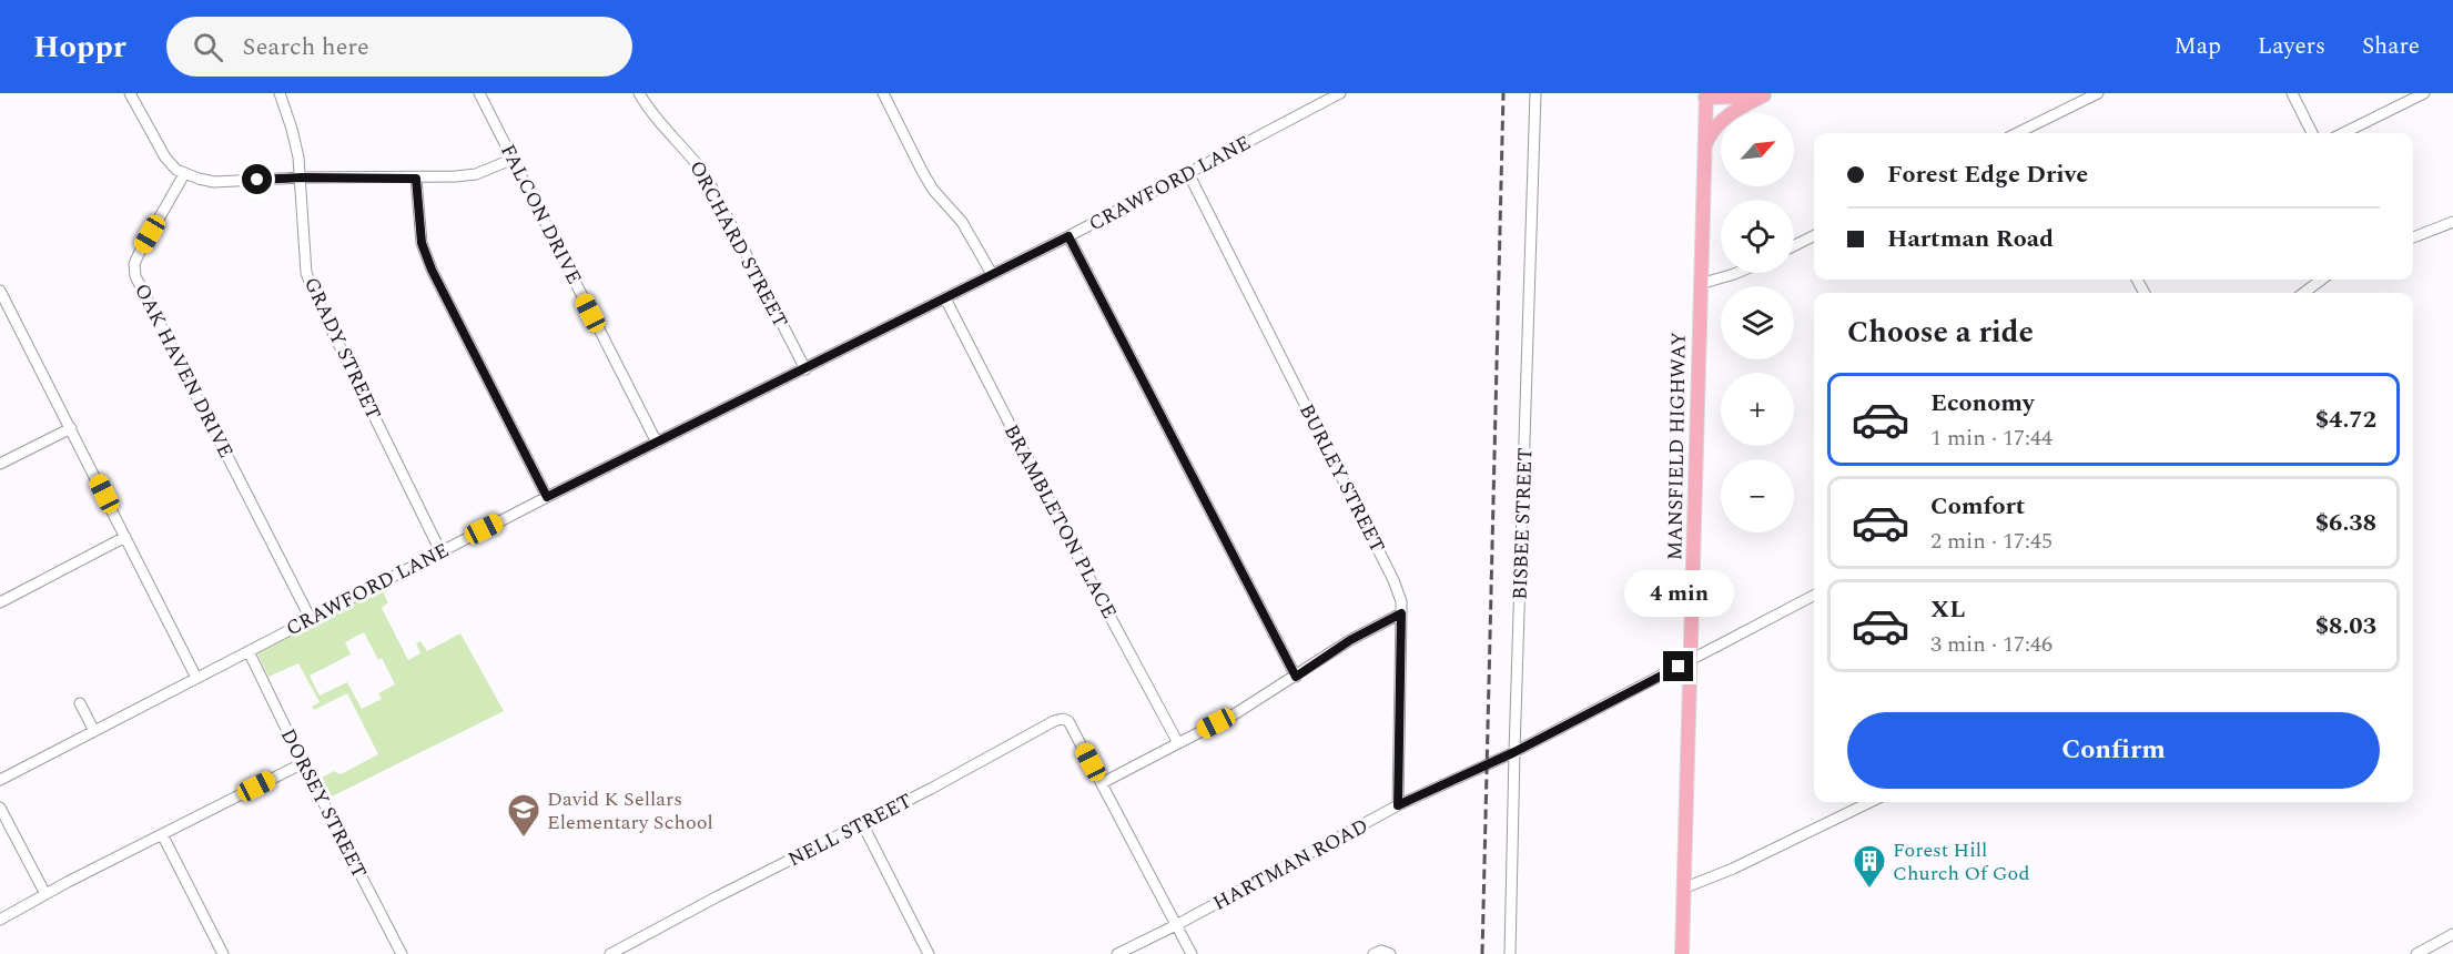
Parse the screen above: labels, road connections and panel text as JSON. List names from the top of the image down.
{
  "streets": {
    "main road": ["MANSFIELD HIGHWAY"],
    "street": [
      "CRAWFORD LANE",
      "FALCON DRIVE",
      "ORCHARD STREET",
      "GRADY STREET",
      "OAK HAVEN DRIVE",
      "BURLEY STREET",
      "BRAMBLETON PLACE",
      "BISBEE STREET",
      "DORSEY STREET",
      "NELL STREET",
      "HARTMAN ROAD"
    ]
  },
  "crossings": [
    ["CRAWFORD LANE", "FALCON DRIVE"],
    ["CRAWFORD LANE", "ORCHARD STREET"],
    ["CRAWFORD LANE", "GRADY STREET"],
    ["CRAWFORD LANE", "OAK HAVEN DRIVE"],
    ["CRAWFORD LANE", "BURLEY STREET"],
    ["CRAWFORD LANE", "BRAMBLETON PLACE"],
    ["CRAWFORD LANE", "DORSEY STREET"],
    ["MANSFIELD HIGHWAY", "HARTMAN ROAD"],
    ["BURLEY STREET", "HARTMAN ROAD"],
    ["BISBEE STREET", "HARTMAN ROAD"]
  ],
  "places": {
    "school or university": ["David K Sellars Elementary School"],
    "building": ["Forest Hill Church Of God"]
  },
  "north": "top right",
  "page": {
    "header": "Hoppr",
    "search": "Search here",
    "nav": ["Map", "Layers", "Share"],
    "map_buttons": ["+", "−"],
    "banner": ["Forest Edge Drive", "Hartman Road"],
    "heading": "Choose a ride",
    "list": [
      {
        "name": "Economy",
        "note": "1 min · 17:44",
        "value": "$4.72"
      },
      {
        "name": "Comfort",
        "note": "2 min · 17:45",
        "value": "$6.38"
      },
      {
        "name": "XL",
        "note": "3 min · 17:46",
        "value": "$8.03"
      }
    ],
    "bubble": "4 min",
    "buttons": "Confirm"
  }
}
